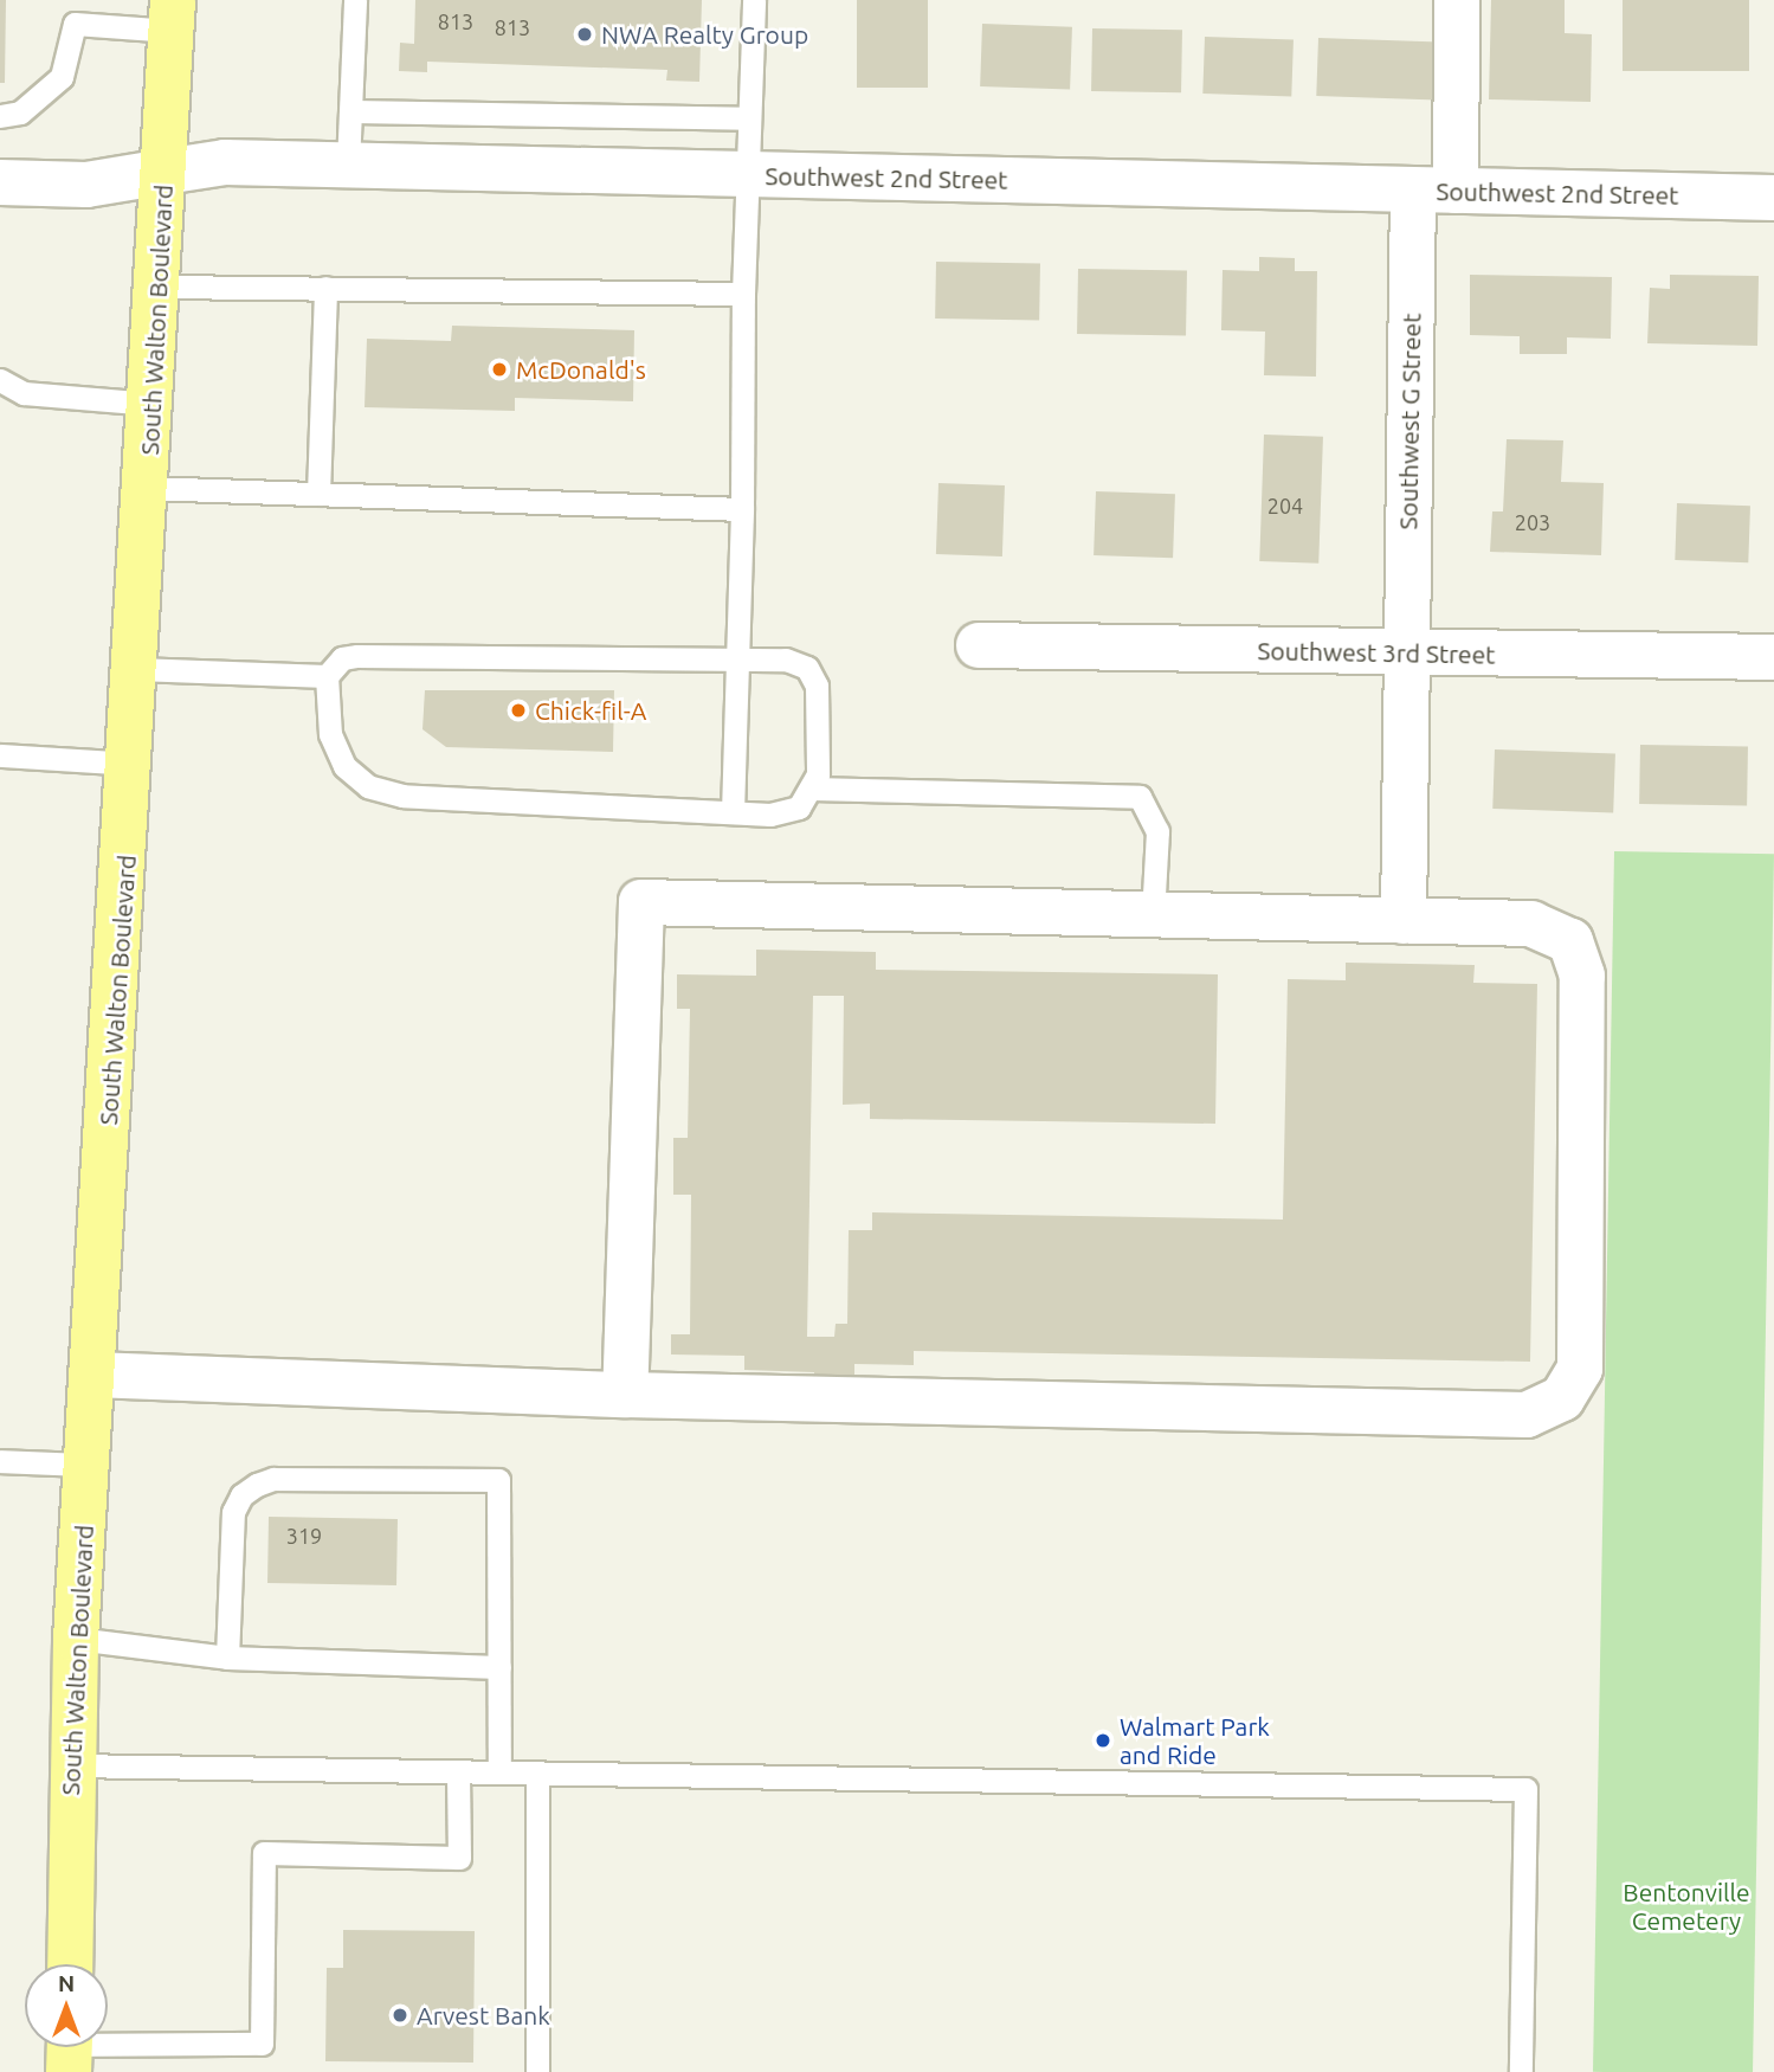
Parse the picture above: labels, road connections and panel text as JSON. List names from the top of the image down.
{
  "streets": {
    "main road": ["South Walton Boulevard"],
    "street": ["Southwest 2nd Street", "Southwest G Street", "Southwest 3rd Street"]
  },
  "crossings": [
    ["Southwest 2nd Street", "South Walton Boulevard"],
    ["Southwest 2nd Street", "Southwest G Street"],
    ["Southwest G Street", "Southwest 3rd Street"]
  ],
  "parks": ["Bentonville Cemetery"],
  "places": [
    "NWA Realty Group",
    "McDonald's",
    "Chick-fil-A",
    "Walmart Park and Ride",
    "Arvest Bank"
  ],
  "house_numbers": [
    "813",
    "813",
    "204",
    "203",
    "319"
  ],
  "north": "top"
}
